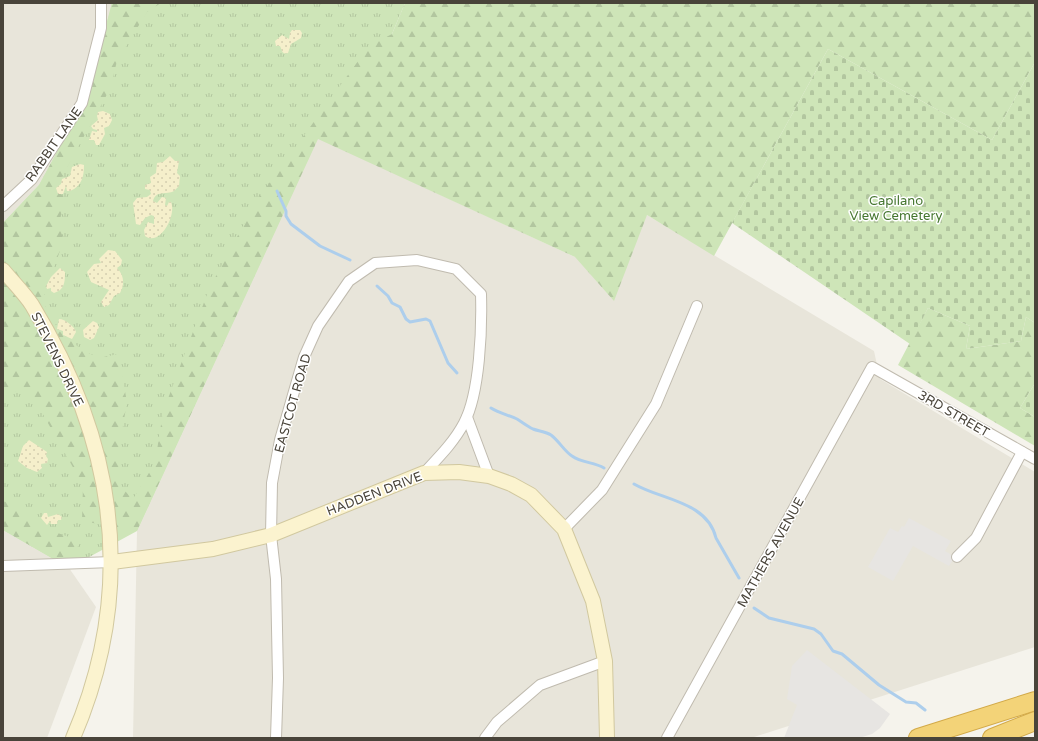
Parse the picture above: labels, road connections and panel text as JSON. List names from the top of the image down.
{
  "streets": {
    "street": [
      "RABBIT LANE",
      "STEVENS DRIVE",
      "EASTCOT ROAD",
      "3RD STREET",
      "HADDEN DRIVE",
      "MATHERS AVENUE"
    ]
  },
  "crossings": [
    ["STEVENS DRIVE", "HADDEN DRIVE"],
    ["EASTCOT ROAD", "HADDEN DRIVE"],
    ["3RD STREET", "MATHERS AVENUE"]
  ],
  "parks": ["Capilano View Cemetery"]
}
